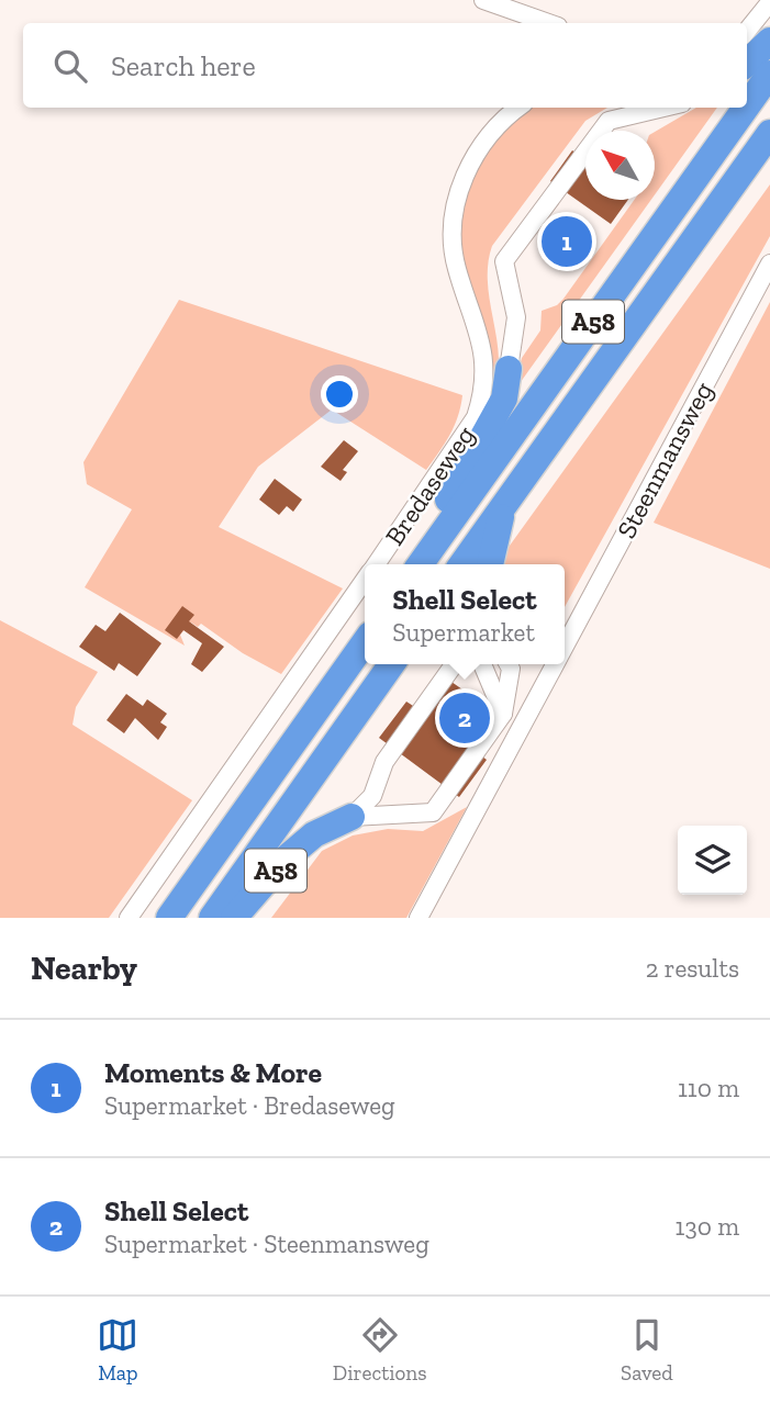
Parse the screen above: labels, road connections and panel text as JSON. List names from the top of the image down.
{
  "streets": {
    "highway": ["A58"],
    "street": ["Steenmansweg", "Bredaseweg"]
  },
  "north": "top left",
  "page": {
    "search": "Search here",
    "pins": ["1", "2"],
    "popup": ["Shell Select", "Supermarket"],
    "heading": ["Nearby", "2 results"],
    "list": [
      {
        "mark": "1",
        "name": "Moments & More",
        "note": "Supermarket · Bredaseweg",
        "value": "110 m"
      },
      {
        "mark": "2",
        "name": "Shell Select",
        "note": "Supermarket · Steenmansweg",
        "value": "130 m"
      }
    ],
    "nav": ["Map", "Directions", "Saved"]
  }
}
